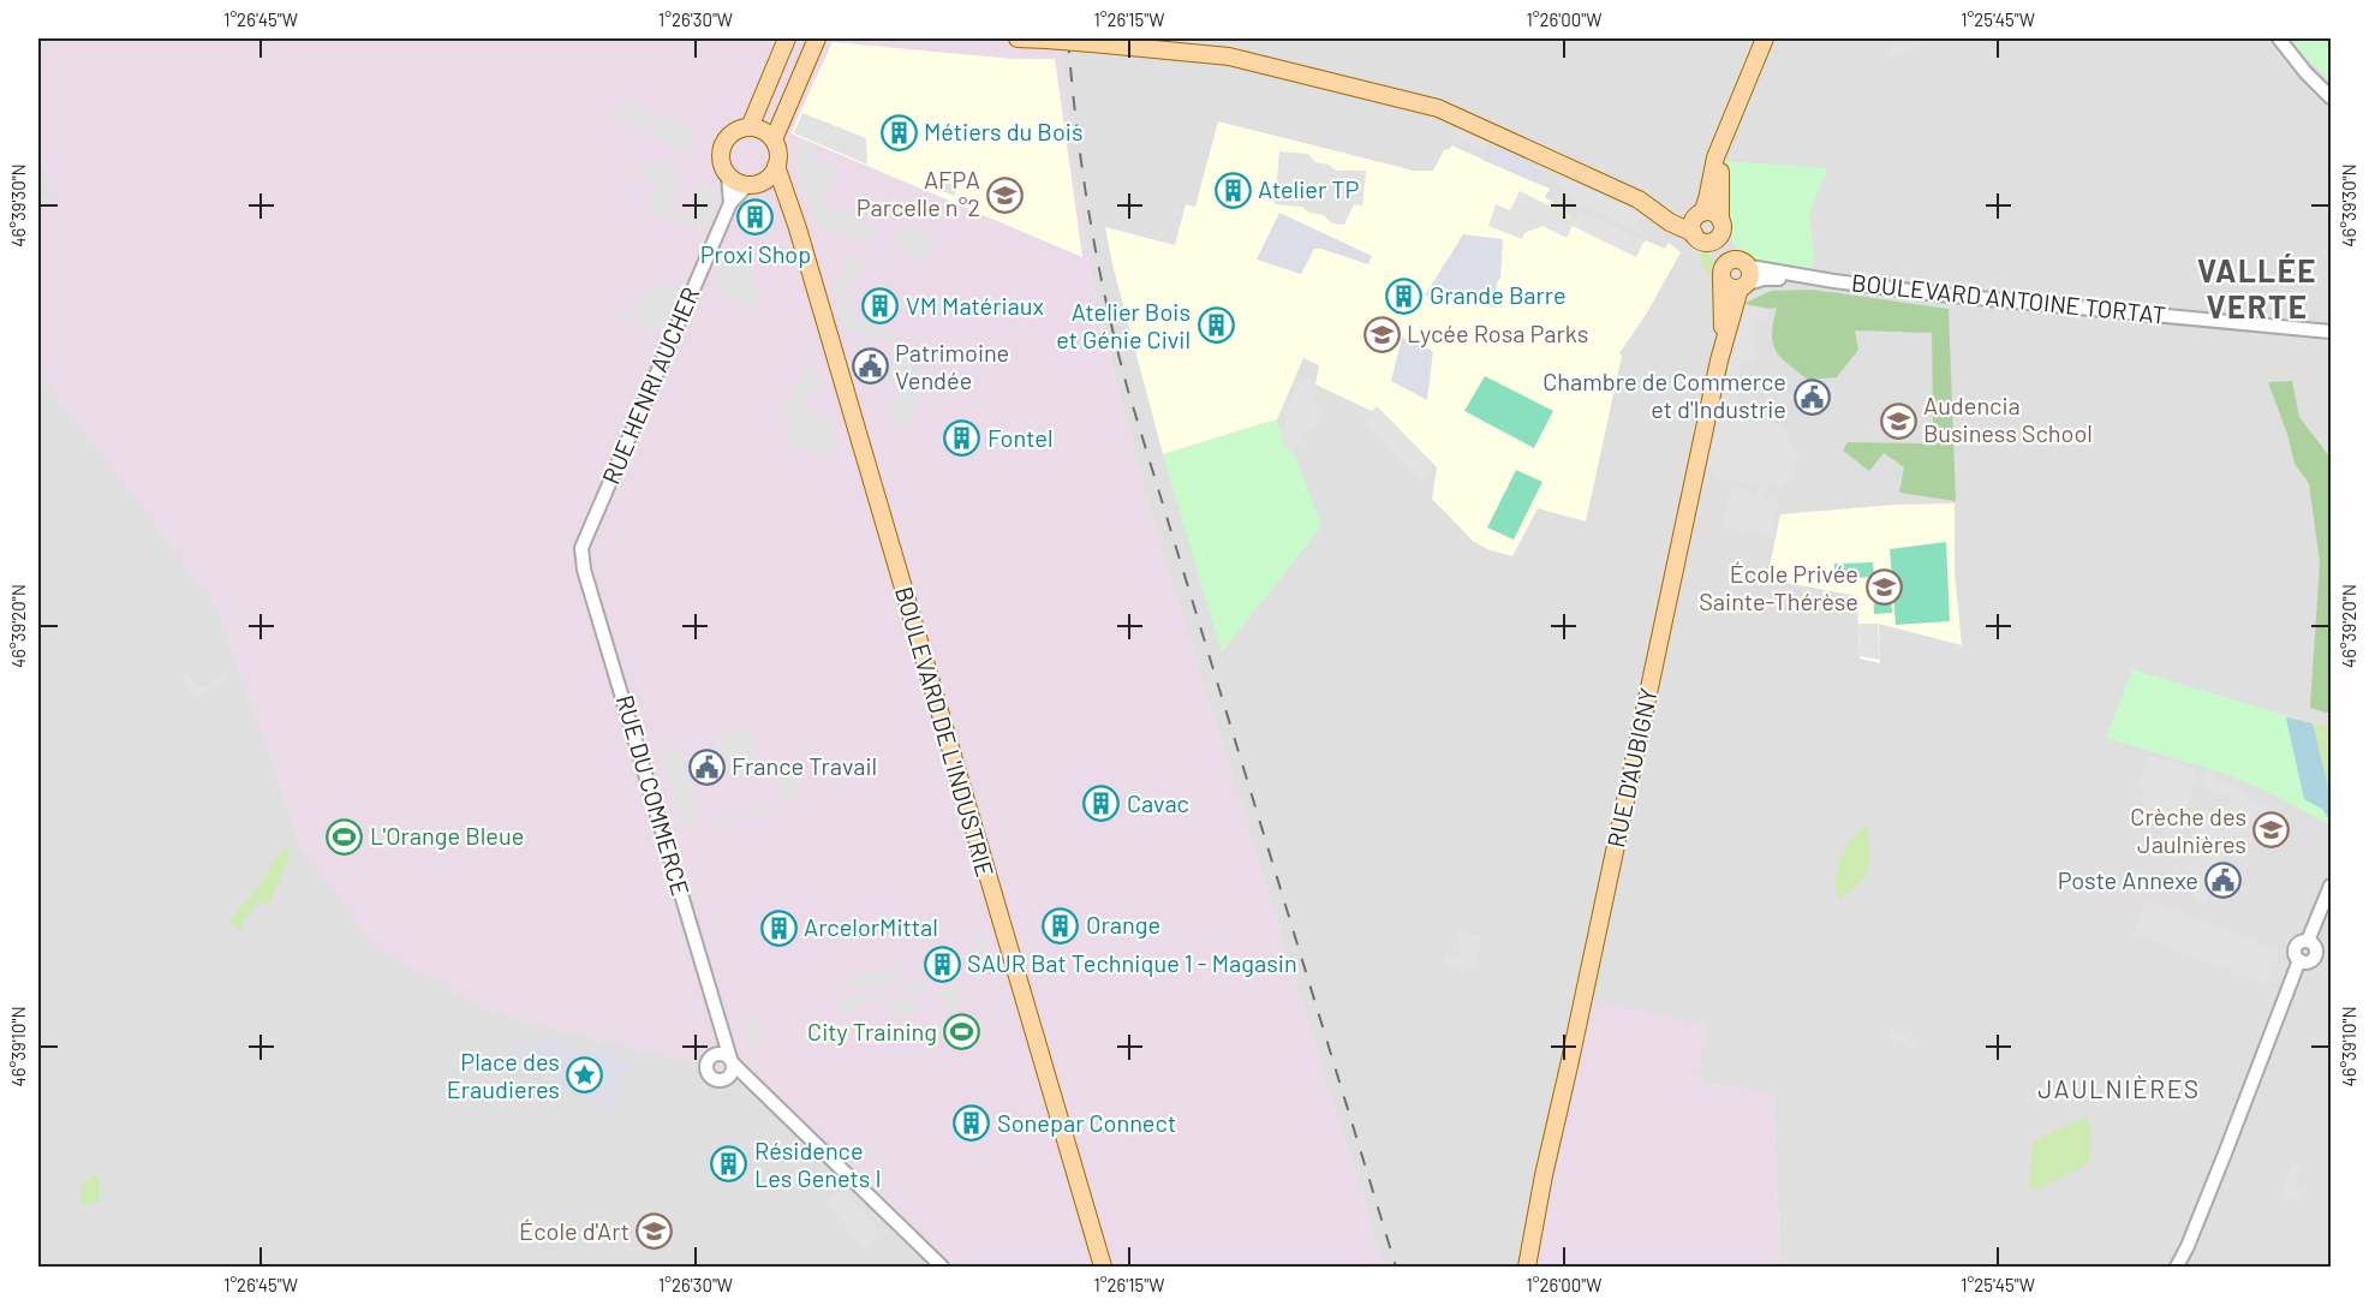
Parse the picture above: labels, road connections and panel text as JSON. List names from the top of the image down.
{
  "streets": {
    "main road": ["BOULEVARD DE L'INDUSTRIE", "RUE D'AUBIGNY"],
    "street": ["BOULEVARD ANTOINE TORTAT", "RUE HENRI AUCHER", "RUE DU COMMERCE"]
  },
  "crossings": [
    ["BOULEVARD ANTOINE TORTAT", "RUE D'AUBIGNY"],
    ["RUE HENRI AUCHER", "BOULEVARD DE L'INDUSTRIE"],
    ["RUE HENRI AUCHER", "RUE DU COMMERCE"]
  ],
  "districts": ["VALLÉE VERTE", "JAULNIÈRES"],
  "places": {
    "building": [
      "Métiers du Bois",
      "Atelier TP",
      "Proxi Shop",
      "Grande Barre",
      "VM Matériaux",
      "Atelier Bois et Génie Civil",
      "Fontel",
      "Cavac",
      "Orange",
      "ArcelorMittal",
      "SAUR Bat Technique 1 - Magasin",
      "Sonepar Connect",
      "Résidence Les Genets I"
    ],
    "school or university": [
      "AFPA Parcelle n°2",
      "Lycée Rosa Parks",
      "Audencia Business School",
      "École Privée Sainte-Thérèse",
      "Crèche des Jaulnières",
      "École d'Art"
    ],
    "public building": [
      "Patrimoine Vendée",
      "Chambre de Commerce et d'Industrie",
      "France Travail",
      "Poste Annexe"
    ],
    "sports": ["L'Orange Bleue", "City Training"],
    "place": ["Place des Eraudieres"]
  },
  "coordinates": [
    "1°26'45\"W",
    "1°26'30\"W",
    "1°26'15\"W",
    "1°26'00\"W",
    "1°25'45\"W",
    "46°39'30\"N",
    "46°39'20\"N",
    "46°39'10\"N"
  ]
}
